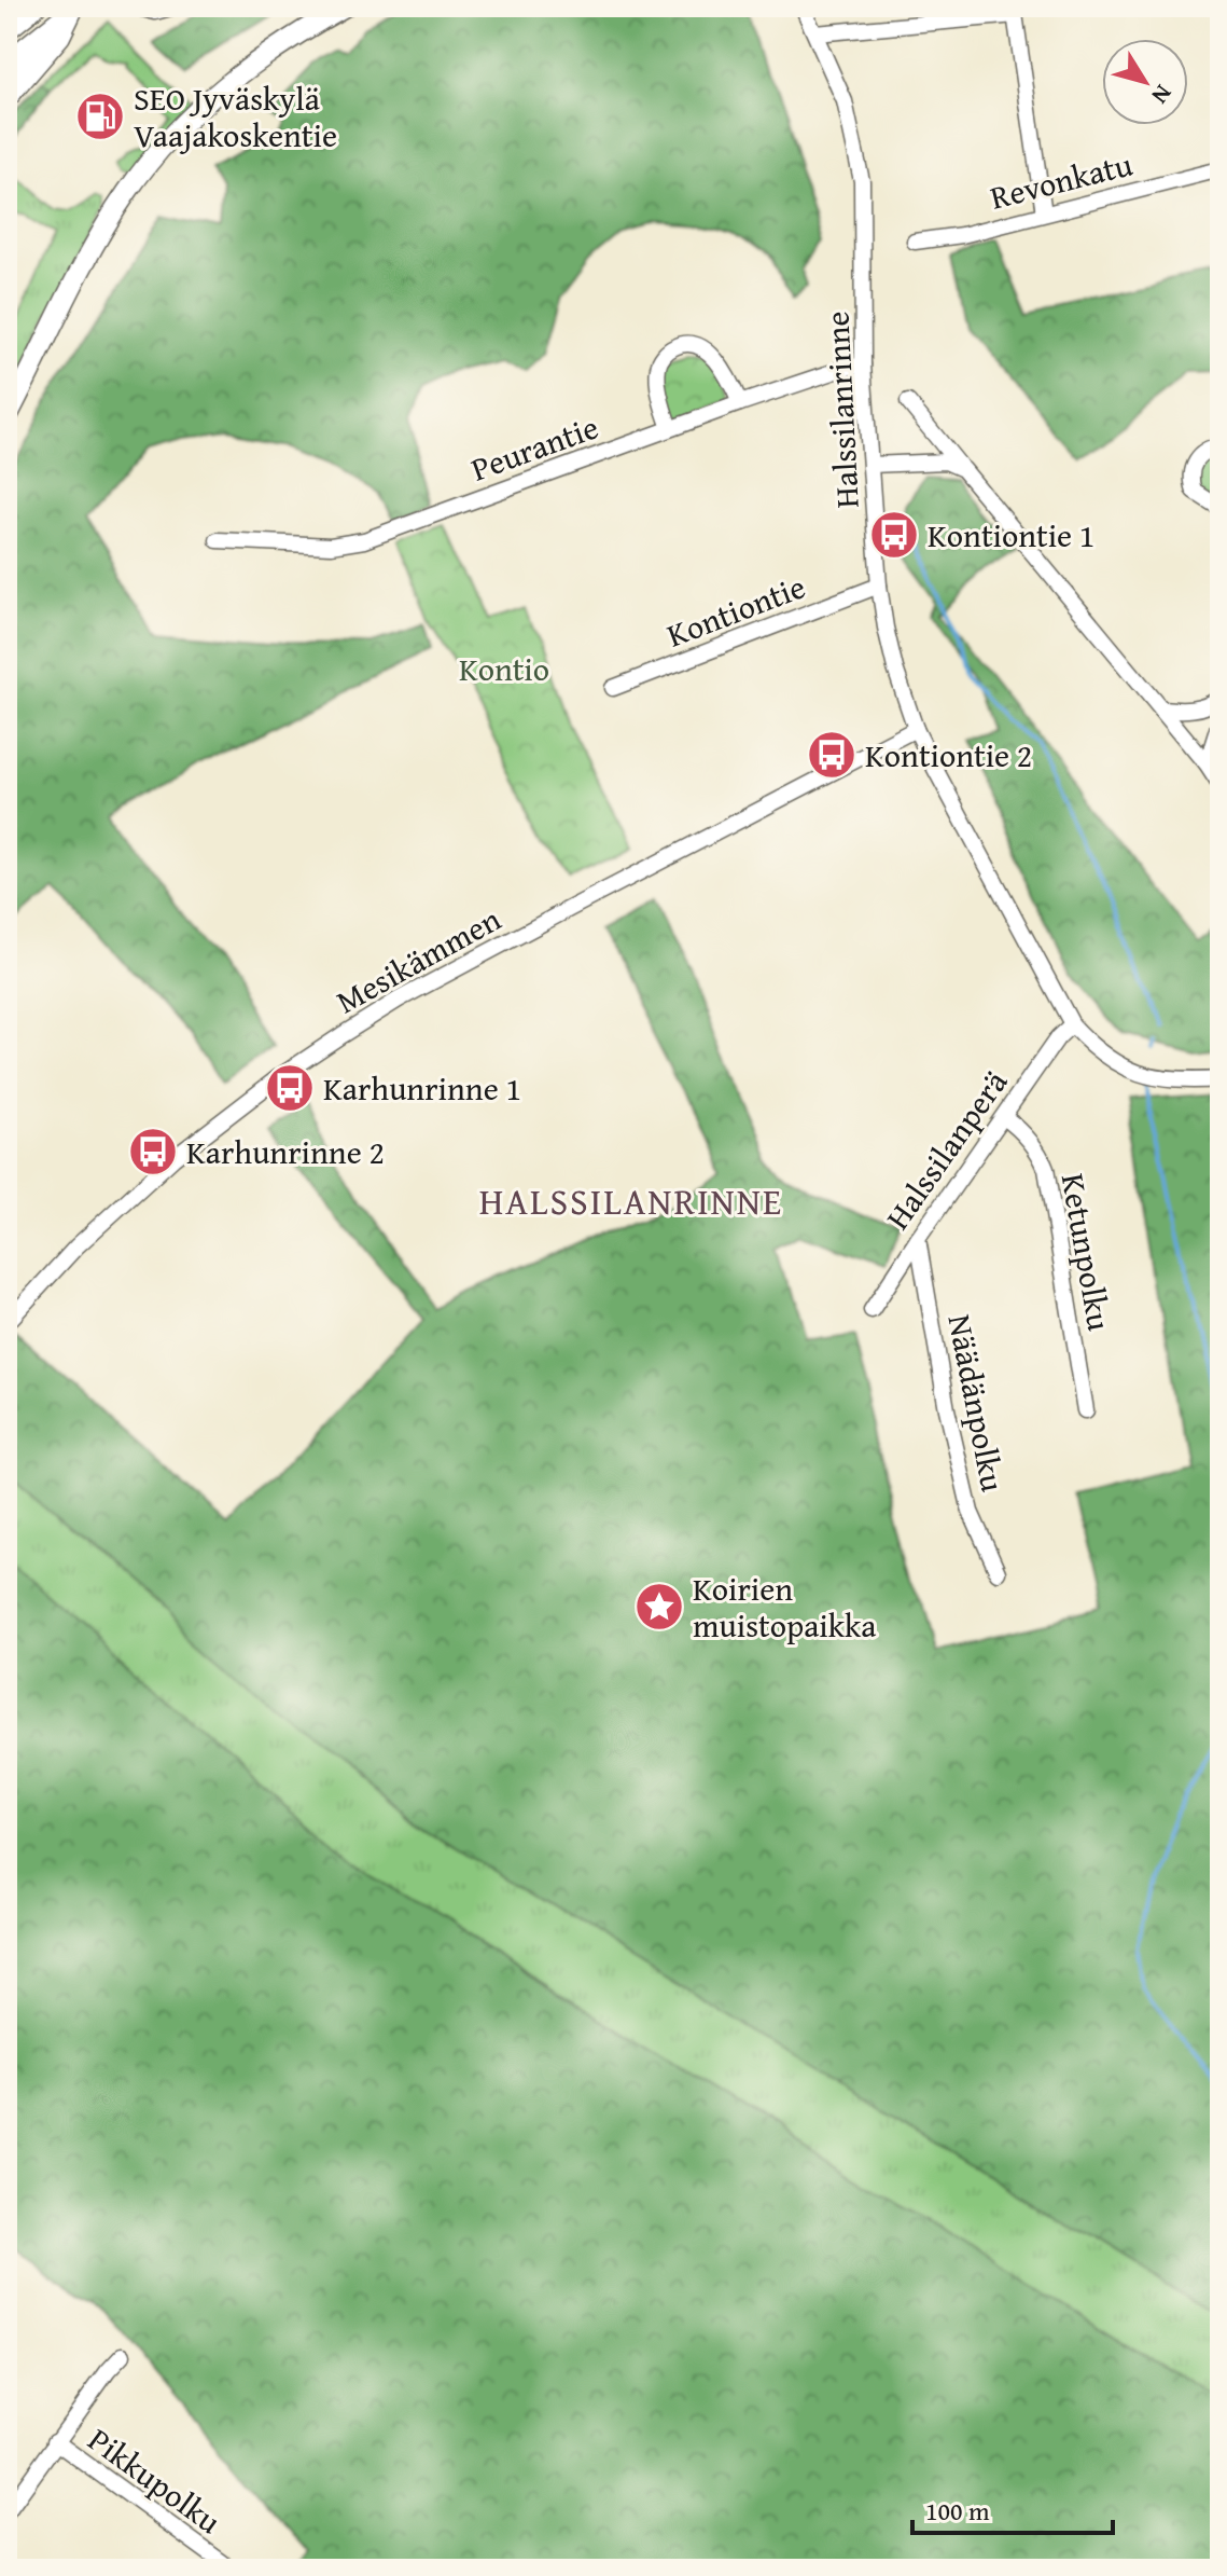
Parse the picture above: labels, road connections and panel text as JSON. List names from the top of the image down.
{
  "streets": {
    "street": [
      "Revonkatu",
      "Halssilanrinne",
      "Peurantie",
      "Kontiontie",
      "Mesikämmen",
      "Halssilanperä",
      "Ketunpolku",
      "Näädänpolku",
      "Pikkupolku"
    ]
  },
  "crossings": [
    ["Halssilanrinne", "Peurantie"],
    ["Halssilanrinne", "Kontiontie"],
    ["Halssilanrinne", "Mesikämmen"],
    ["Halssilanrinne", "Halssilanperä"],
    ["Halssilanperä", "Ketunpolku"],
    ["Halssilanperä", "Näädänpolku"]
  ],
  "districts": ["HALSSILANRINNE"],
  "parks": ["Kontio"],
  "places": {
    "fuel station": ["SEO Jyväskylä Vaajakoskentie"],
    "bus stop": [
      "Kontiontie 1",
      "Kontiontie 2",
      "Karhunrinne 1",
      "Karhunrinne 2"
    ],
    "place": ["Koirien muistopaikka"]
  },
  "scale_bar": "100 m",
  "north": "bottom right"
}
